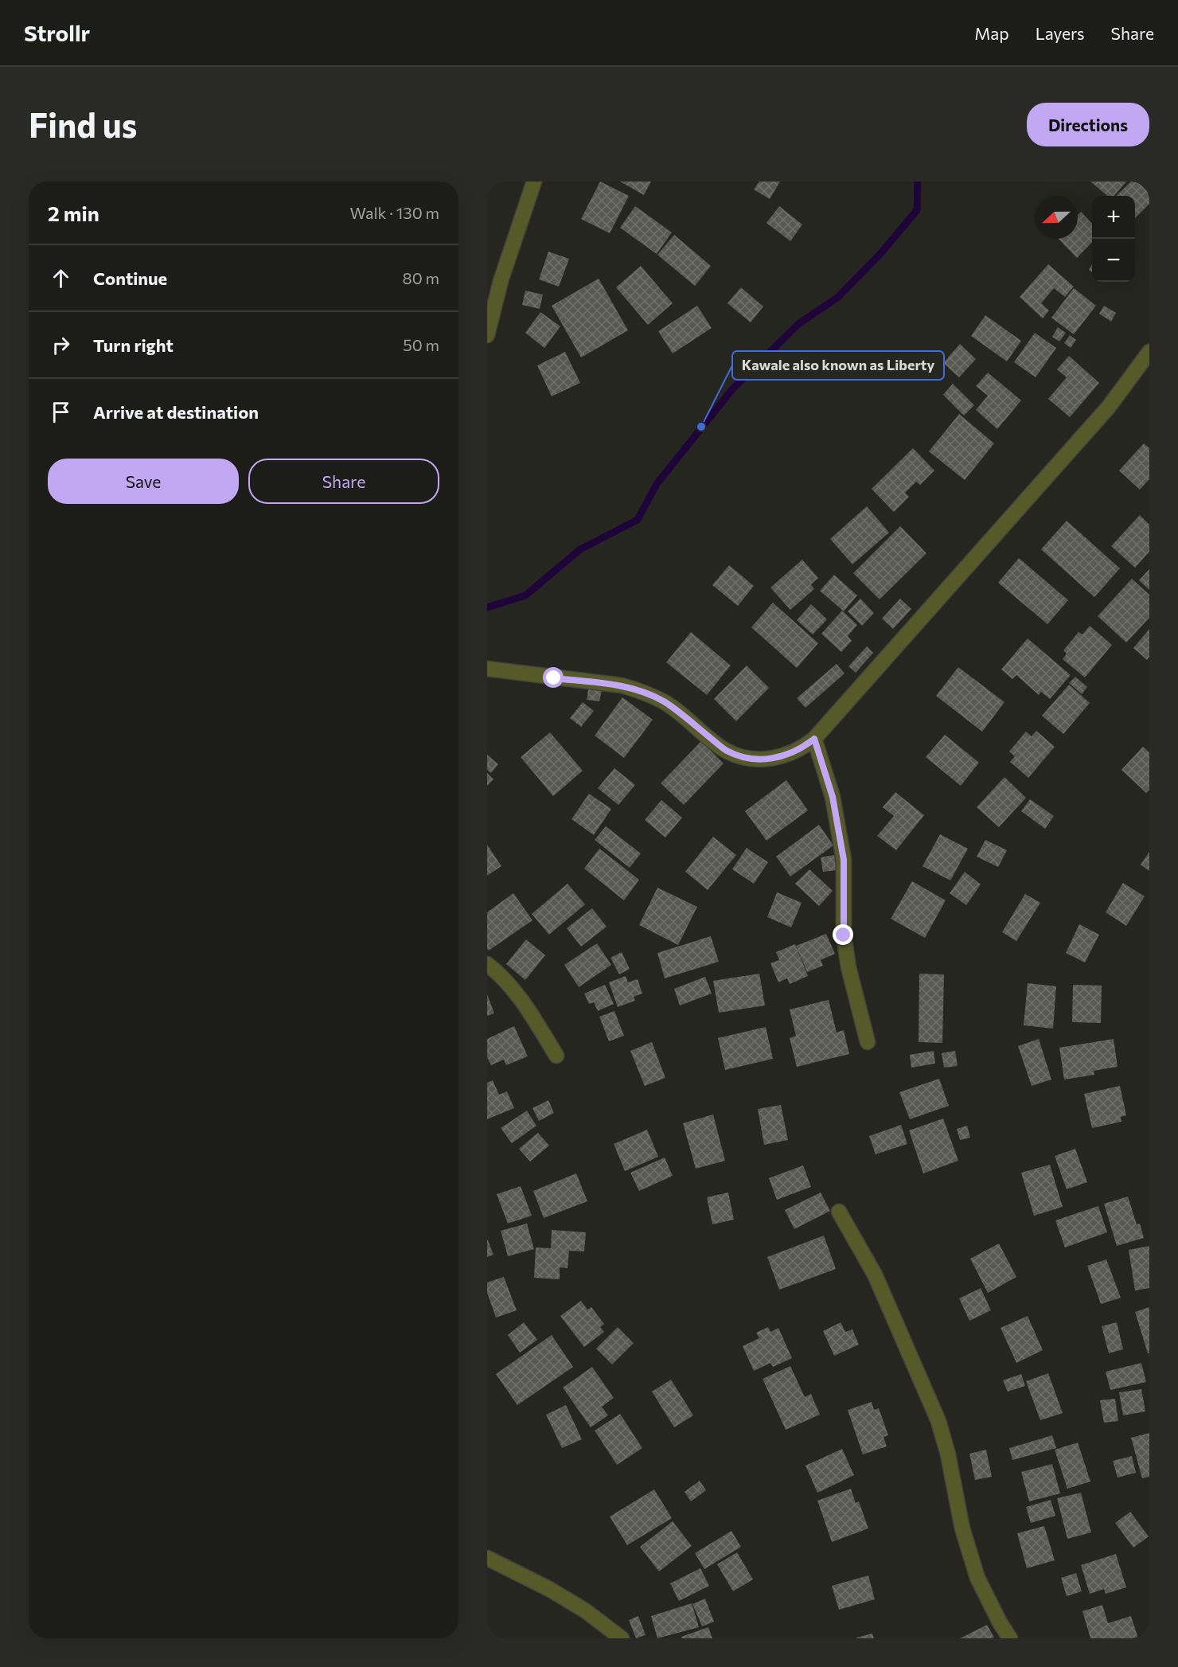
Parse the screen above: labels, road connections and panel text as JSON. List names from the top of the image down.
{
  "places": ["Kawale also known as Liberty"],
  "north": "left",
  "page": {
    "header": "Strollr",
    "nav": ["Map", "Layers", "Share"],
    "buttons": [
      "Directions",
      ["Save", "Share"]
    ],
    "title": "Find us",
    "heading": ["2 min", "Walk · 130 m"],
    "map_buttons": ["+", "−"],
    "list": [
      ["Continue", "80 m"],
      ["Turn right", "50 m"],
      "Arrive at destination"
    ]
  }
}
